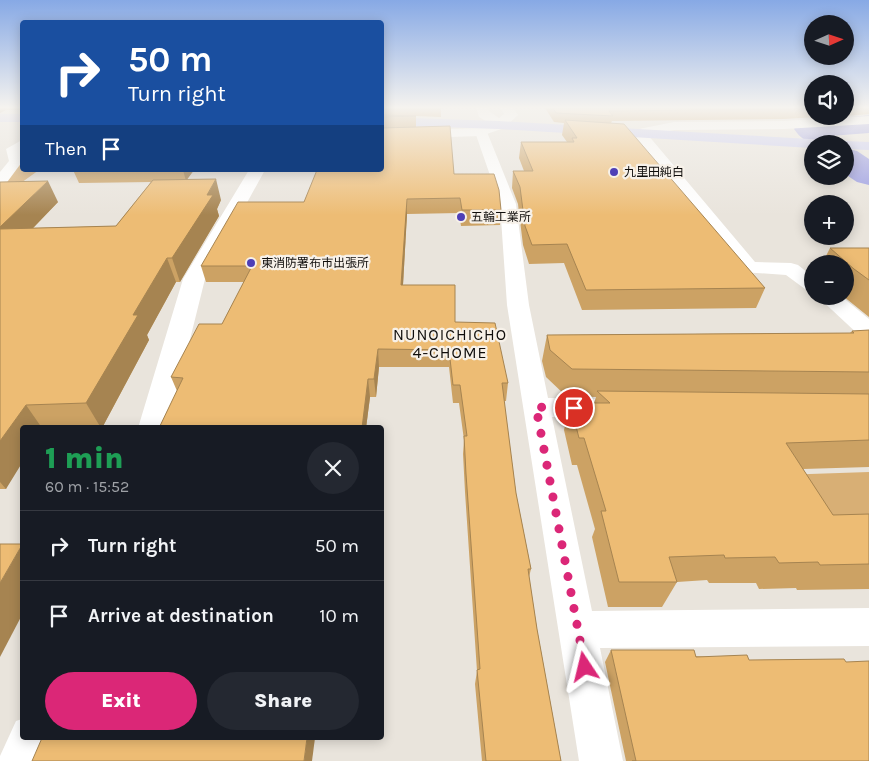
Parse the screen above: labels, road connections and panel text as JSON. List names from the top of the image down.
{
  "districts": ["NUNOICHICHO 4-CHOME"],
  "places": ["九里田純白", "五輪工業所", "東消防署布市出張所"],
  "north": "right",
  "page": {
    "map_buttons": ["+", "−"],
    "turn": ["50 m", "Turn right"],
    "then": "Then",
    "heading": ["1 min", "60 m · 15:52"],
    "list": [
      {
        "name": "Turn right",
        "value": "50 m"
      },
      {
        "name": "Arrive at destination",
        "value": "10 m"
      }
    ],
    "buttons": ["Exit", "Share"]
  }
}
